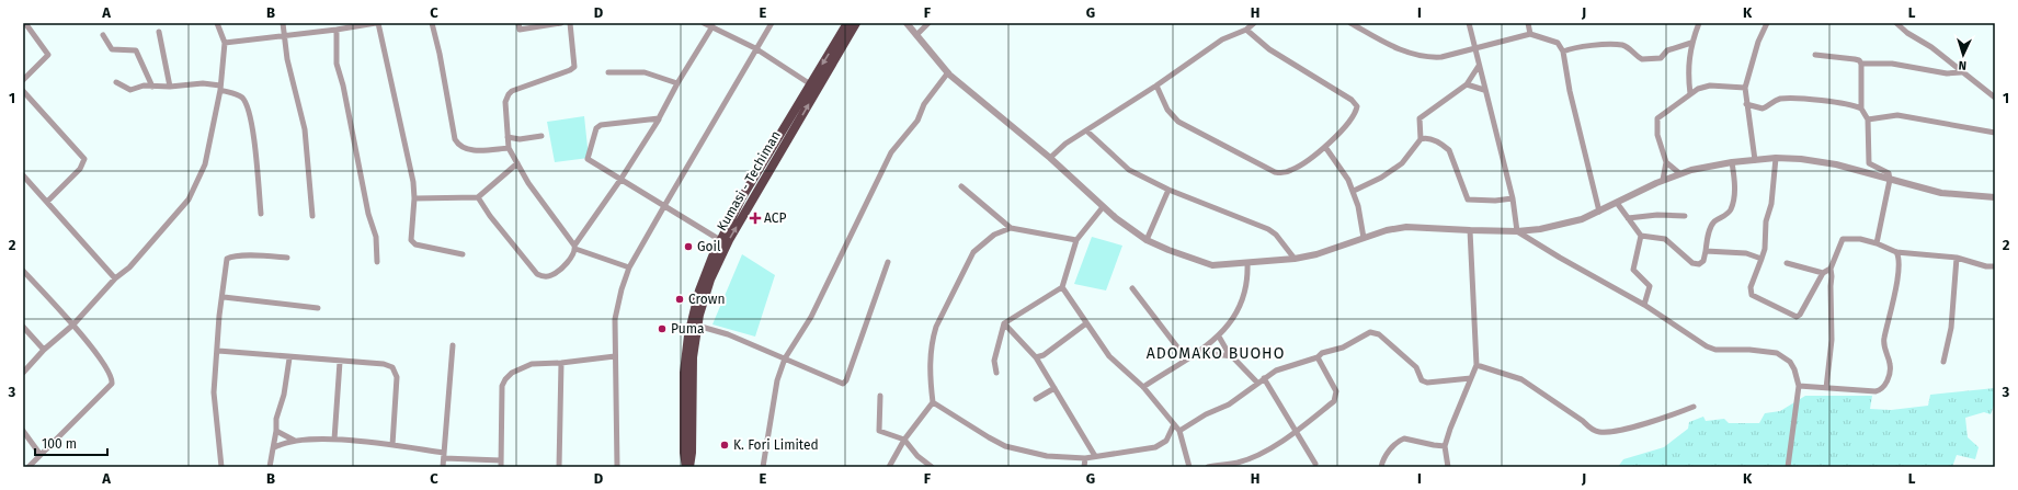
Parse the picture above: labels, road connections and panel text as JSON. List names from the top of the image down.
{
  "streets": {
    "highway": ["Kumasi - Techiman"]
  },
  "districts": ["ADOMAKO BUOHO"],
  "places": {
    "health": ["ACP"],
    "other": [
      "Goil",
      "Crown",
      "Puma",
      "K. Fori Limited"
    ]
  },
  "scale_bar": "100 m",
  "north": "bottom",
  "grid": {
    "columns": [
      "A",
      "B",
      "C",
      "D",
      "E",
      "F",
      "G",
      "H",
      "I",
      "J",
      "K",
      "L"
    ],
    "rows": ["1", "2", "3"]
  }
}
